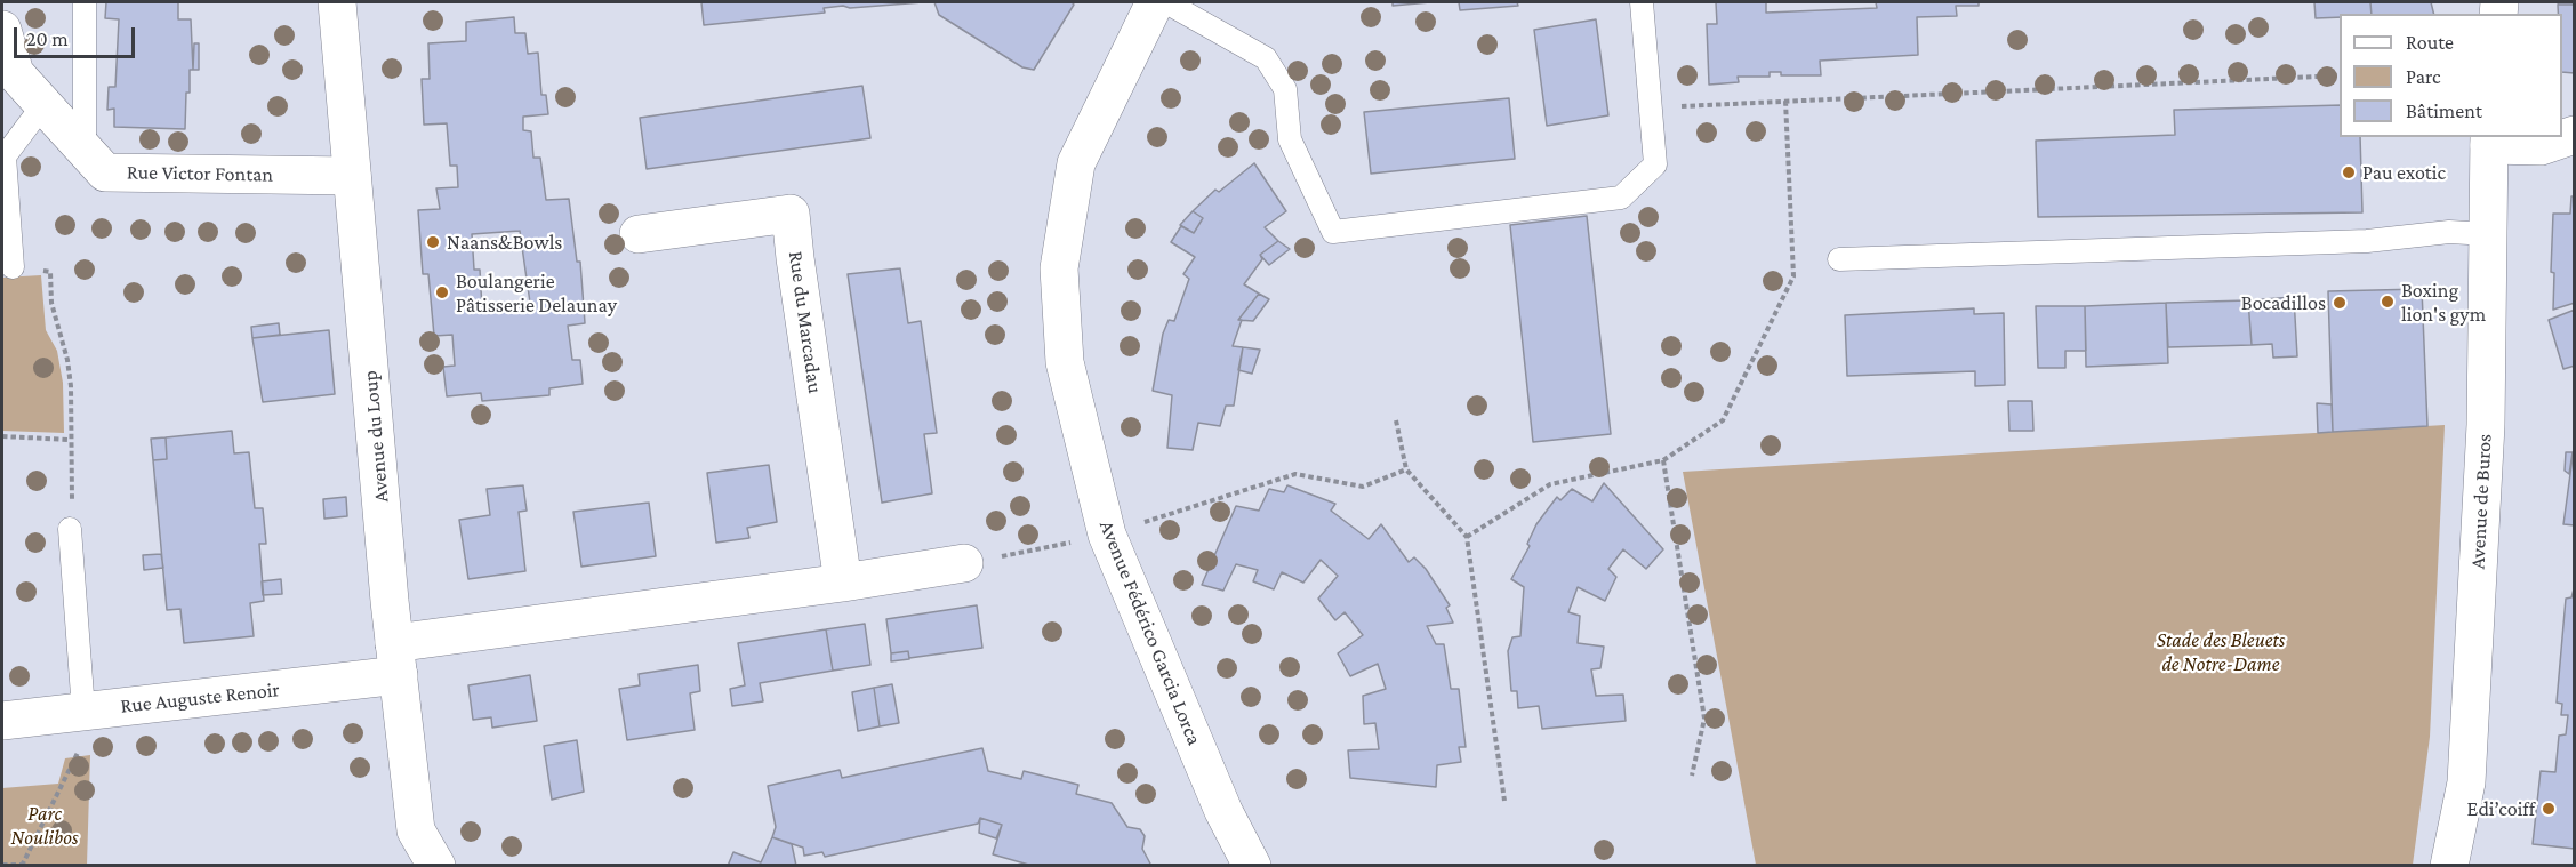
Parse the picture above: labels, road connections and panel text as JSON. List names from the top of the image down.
{
  "streets": {
    "street": [
      "Rue Victor Fontan",
      "Rue du Marcadau",
      "Avenue du Loup",
      "Avenue de Buros",
      "Avenue Fédérico Garcia Lorca",
      "Rue Auguste Renoir"
    ]
  },
  "crossings": [
    ["Rue Victor Fontan", "Avenue du Loup"],
    ["Avenue du Loup", "Rue Auguste Renoir"]
  ],
  "parks": ["Stade des Bleuets de Notre-Dame", "Parc Noulibos"],
  "places": [
    "Pau exotic",
    "Naans&Bowls",
    "Boulangerie Pâtisserie Delaunay",
    "Boxing lion's gym",
    "Bocadillos",
    "Edi’coiff"
  ],
  "legend": ["Route", "Parc", "Bâtiment"],
  "scale_bar": "20 m"
}
